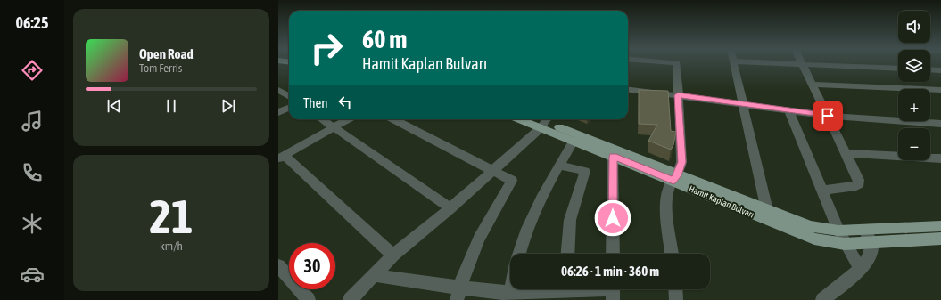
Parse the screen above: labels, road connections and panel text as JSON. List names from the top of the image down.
{
  "streets": {
    "main road": ["Hamit Kaplan Bulvarı"]
  },
  "page": {
    "tabs": "06:25",
    "map_buttons": ["+", "−"],
    "turn": ["60 m", "Hamit Kaplan Bulvarı"],
    "song": ["Open Road", "Tom Ferris"],
    "then": "Then",
    "tile": ["21", "km/h"],
    "limit": "30",
    "trip": "06:26 · 1 min · 360 m"
  }
}
